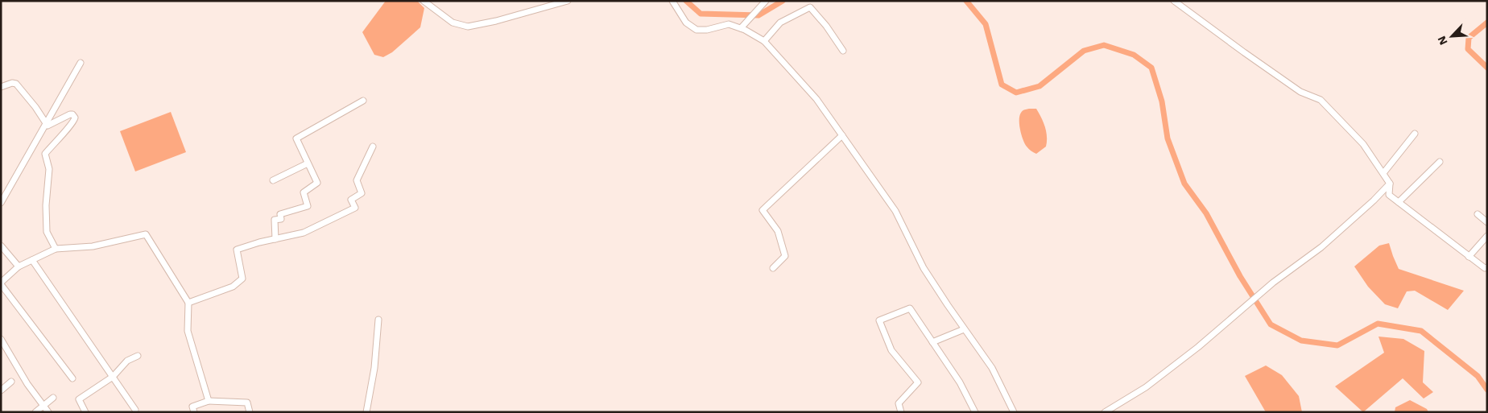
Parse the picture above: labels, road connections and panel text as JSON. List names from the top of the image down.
{
  "north": "bottom left"
}
